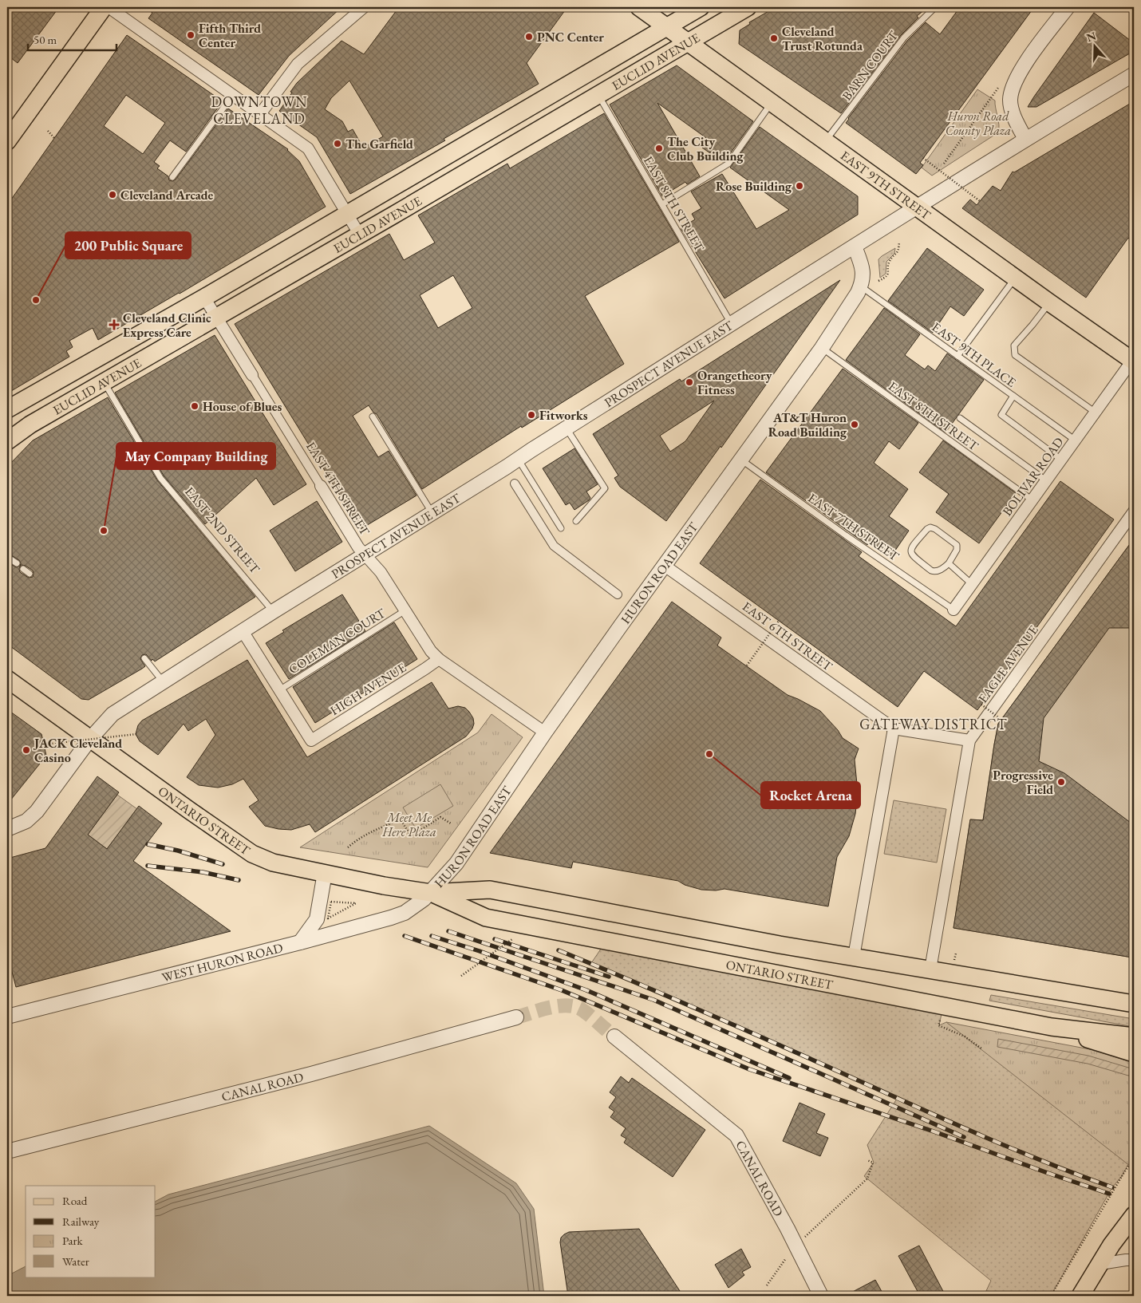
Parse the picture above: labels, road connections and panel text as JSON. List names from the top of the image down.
{
  "streets": {
    "main road": ["EUCLID AVENUE", "EAST 9TH STREET", "ONTARIO STREET"],
    "street": [
      "PROSPECT AVENUE EAST",
      "BOLIVAR ROAD",
      "EAST 4TH STREET",
      "HURON ROAD EAST",
      "EAST 6TH STREET",
      "EAGLE AVENUE",
      "HIGH AVENUE",
      "WEST HURON ROAD",
      "CANAL ROAD"
    ],
    "lane": [
      "BARN COURT",
      "EAST 8TH STREET",
      "EAST 9TH PLACE",
      "EAST 7TH STREET",
      "EAST 2ND STREET",
      "COLEMAN COURT"
    ]
  },
  "crossings": [
    ["EUCLID AVENUE", "EAST 9TH STREET"],
    ["EUCLID AVENUE", "EAST 8TH STREET"],
    ["EUCLID AVENUE", "EAST 4TH STREET"],
    ["EUCLID AVENUE", "EAST 2ND STREET"],
    ["BARN COURT", "EAST 9TH STREET"],
    ["EAST 9TH STREET", "PROSPECT AVENUE EAST"],
    ["EAST 9TH STREET", "BOLIVAR ROAD"],
    ["EAST 8TH STREET", "PROSPECT AVENUE EAST"],
    ["EAST 8TH STREET", "BOLIVAR ROAD"],
    ["EAST 8TH STREET", "HURON ROAD EAST"],
    ["EAST 9TH PLACE", "BOLIVAR ROAD"],
    ["EAST 9TH PLACE", "HURON ROAD EAST"],
    ["PROSPECT AVENUE EAST", "EAST 4TH STREET"],
    ["PROSPECT AVENUE EAST", "EAST 2ND STREET"],
    ["PROSPECT AVENUE EAST", "HURON ROAD EAST"],
    ["PROSPECT AVENUE EAST", "ONTARIO STREET"],
    ["BOLIVAR ROAD", "EAST 7TH STREET"],
    ["EAST 4TH STREET", "HURON ROAD EAST"],
    ["EAST 4TH STREET", "COLEMAN COURT"],
    ["EAST 4TH STREET", "HIGH AVENUE"],
    ["EAST 7TH STREET", "HURON ROAD EAST"],
    ["HURON ROAD EAST", "EAST 6TH STREET"],
    ["HURON ROAD EAST", "ONTARIO STREET"],
    ["HURON ROAD EAST", "WEST HURON ROAD"],
    ["EAST 6TH STREET", "EAGLE AVENUE"],
    ["COLEMAN COURT", "HIGH AVENUE"],
    ["EAGLE AVENUE", "ONTARIO STREET"],
    ["ONTARIO STREET", "WEST HURON ROAD"]
  ],
  "districts": ["DOWNTOWN CLEVELAND", "GATEWAY DISTRICT"],
  "parks": ["Huron Road County Plaza", "Meet Me Here Plaza"],
  "places": {
    "other": [
      "Fifth Third Center",
      "PNC Center",
      "Cleveland Trust Rotunda",
      "The Garfield",
      "The City Club Building",
      "Rose Building",
      "Cleveland Arcade",
      "200 Public Square",
      "Orangetheory Fitness",
      "House of Blues",
      "Fitworks",
      "AT&T Huron Road Building",
      "May Company Building",
      "JACK Cleveland Casino",
      "Rocket Arena",
      "Progressive Field"
    ],
    "health": ["Cleveland Clinic Express Care"]
  },
  "legend": [
    "Road",
    "Railway",
    "Park",
    "Water"
  ],
  "scale_bar": "50 m",
  "north": "top"
}
